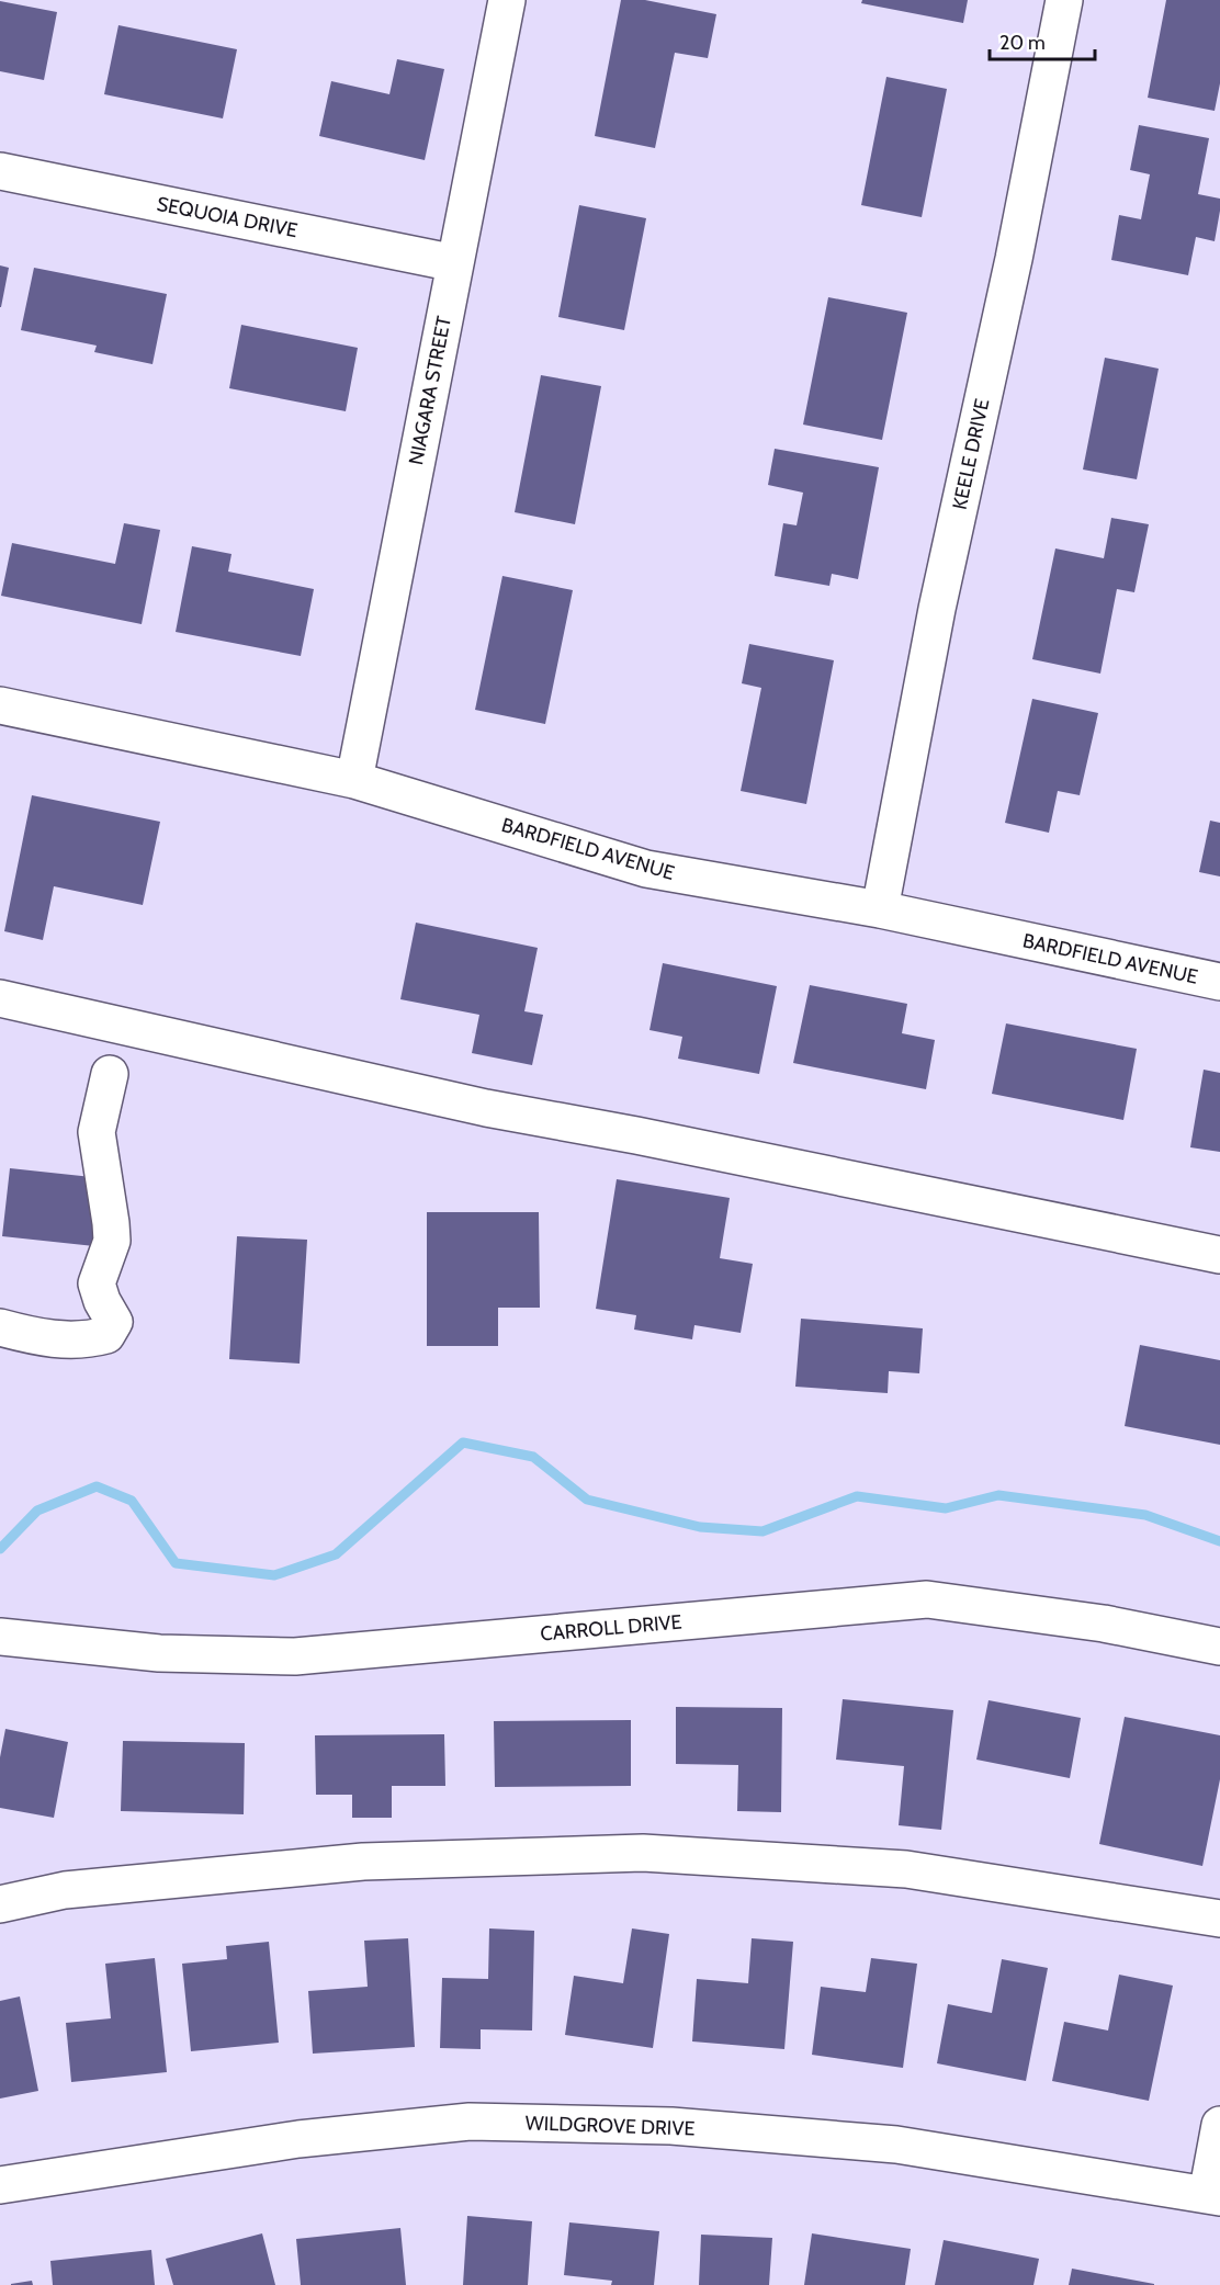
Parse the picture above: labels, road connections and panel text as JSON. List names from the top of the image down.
{
  "streets": {
    "street": [
      "SEQUOIA DRIVE",
      "NIAGARA STREET",
      "KEELE DRIVE",
      "BARDFIELD AVENUE",
      "CARROLL DRIVE",
      "WILDGROVE DRIVE"
    ]
  },
  "crossings": [
    ["SEQUOIA DRIVE", "NIAGARA STREET"],
    ["NIAGARA STREET", "BARDFIELD AVENUE"],
    ["KEELE DRIVE", "BARDFIELD AVENUE"]
  ],
  "scale_bar": "20 m"
}
